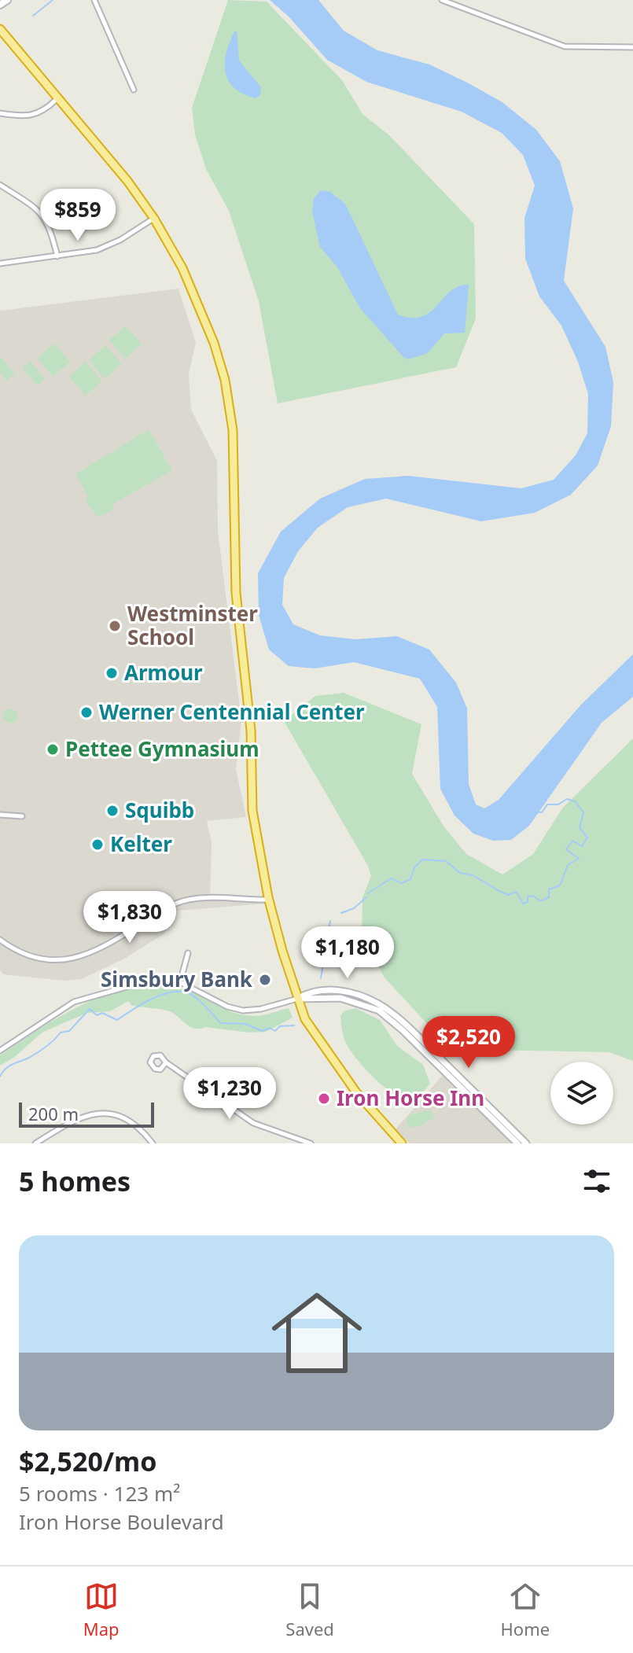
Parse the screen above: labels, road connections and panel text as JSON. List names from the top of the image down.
{
  "places": [
    "Westminster School",
    "Armour",
    "Werner Centennial Center",
    "Pettee Gymnasium",
    "Squibb",
    "Kelter",
    "Simsbury Bank",
    "Iron Horse Inn"
  ],
  "scale_bar": "200 m",
  "page": {
    "price": [
      "$859",
      "$1,830",
      "$1,180",
      "$2,520",
      "$1,230"
    ],
    "scale": "200 m",
    "heading": "5 homes",
    "list": [
      {
        "name": "$2,520/mo",
        "note": "5 rooms · 123 m² · Iron Horse Boulevard"
      }
    ],
    "tabs": ["Map", "Saved", "Home"]
  }
}
